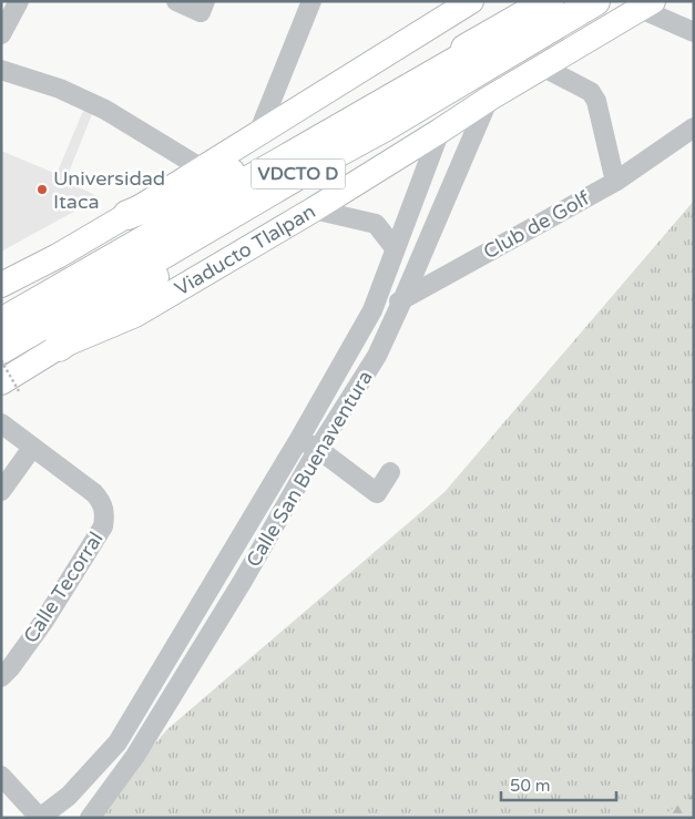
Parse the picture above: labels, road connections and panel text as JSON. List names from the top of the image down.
{
  "streets": {
    "highway": ["VDCTO D", "Viaducto Tlalpan"],
    "street": ["Club de Golf", "Calle San Buenaventura", "Calle Tecorral"]
  },
  "crossings": [
    ["Club de Golf", "Calle San Buenaventura"],
    ["Viaducto Tlalpan", "Calle San Buenaventura"]
  ],
  "places": ["Universidad Itaca"],
  "scale_bar": "50 m"
}
